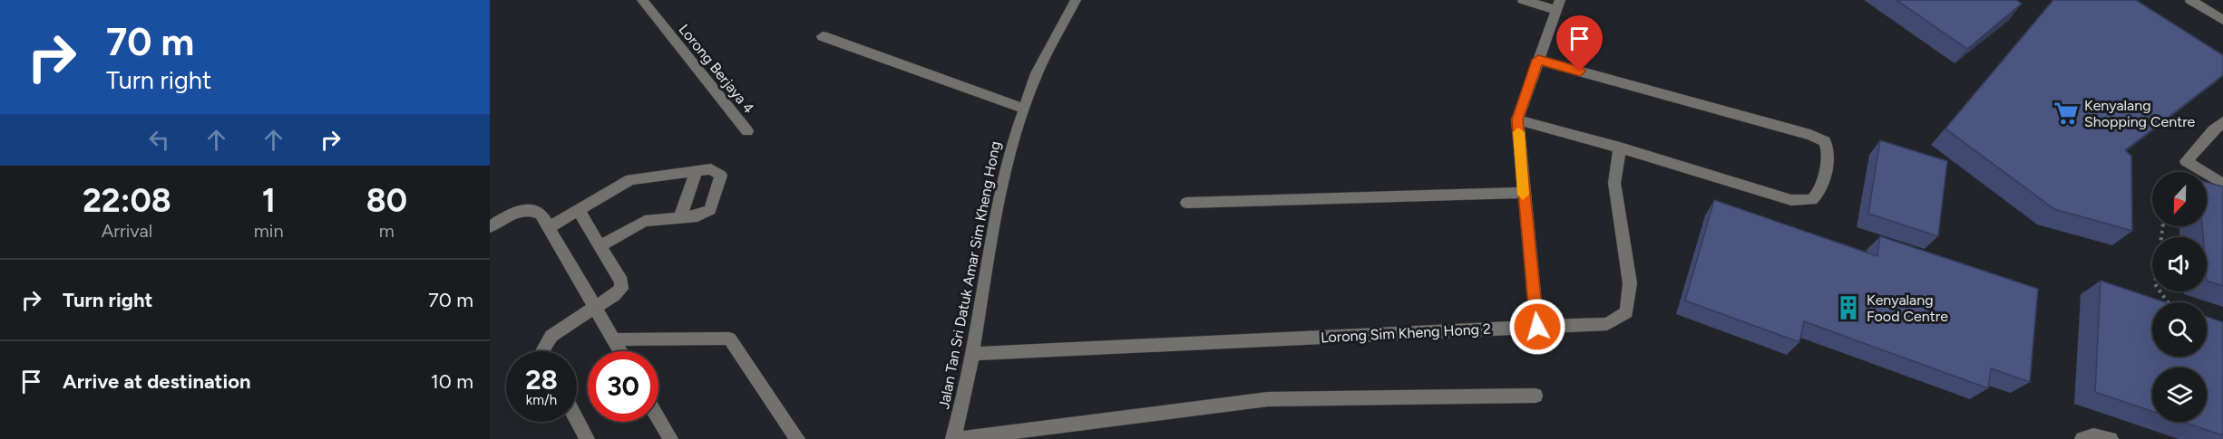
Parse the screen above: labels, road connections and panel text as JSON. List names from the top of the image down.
{
  "streets": {
    "street": ["Lorong Berjaya 4", "Jalan Tan Sri Datuk Amar Sim Kheng Hong", "Lorong Sim Kheng Hong 2"]
  },
  "crossings": [
    ["Jalan Tan Sri Datuk Amar Sim Kheng Hong", "Lorong Sim Kheng Hong 2"]
  ],
  "places": {
    "supermarket": ["Kenyalang Shopping Centre"],
    "building": ["Kenyalang Food Centre"]
  },
  "north": "bottom",
  "page": {
    "turn": ["70 m", "Turn right"],
    "eta": [
      "22:08",
      "Arrival",
      "1",
      "min",
      "80",
      "m"
    ],
    "list": [
      {
        "name": "Turn right",
        "value": "70 m"
      },
      {
        "name": "Arrive at destination",
        "value": "10 m"
      }
    ],
    "speed": "28 km/h",
    "limit": "30"
  }
}
